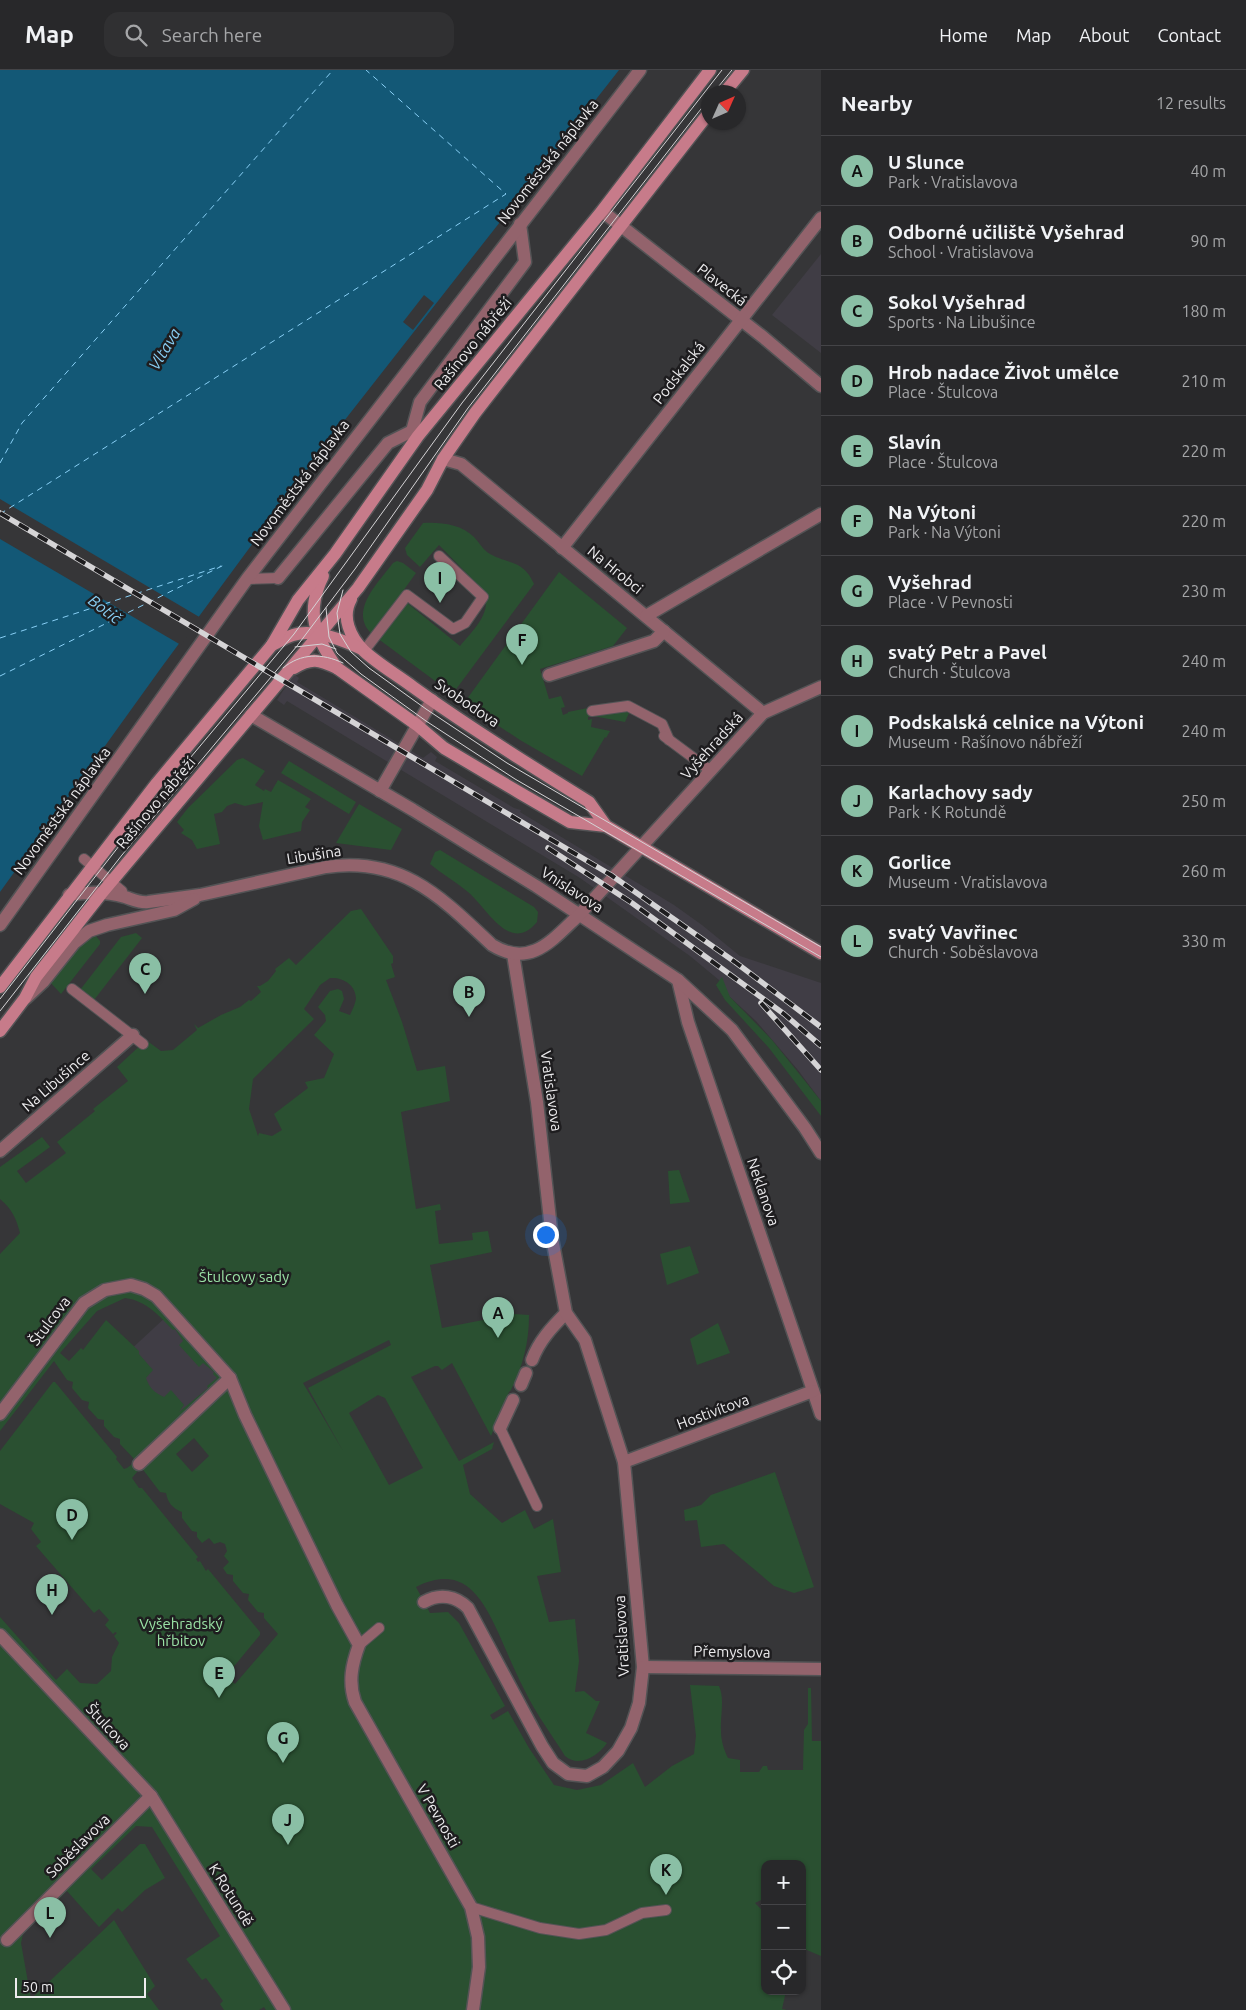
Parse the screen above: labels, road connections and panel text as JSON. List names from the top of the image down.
{
  "streets": {
    "main road": ["Rašínovo nábřeží", "Svobodova"],
    "street": [
      "Novoměstská náplavka",
      "Plavecká",
      "Podskalská",
      "Na Hrobci",
      "Vyšehradská",
      "Libušina",
      "Vnislavova",
      "Na Libušince",
      "Vratislavova",
      "Neklanova",
      "Štulcova",
      "Hostivítova",
      "Přemyslova",
      "V Pevnosti",
      "Soběslavova",
      "K Rotundě"
    ]
  },
  "crossings": [
    ["Plavecká", "Rašínovo nábřeží"],
    ["Plavecká", "Podskalská"],
    ["Rašínovo nábřeží", "Na Hrobci"],
    ["Rašínovo nábřeží", "Svobodova"],
    ["Rašínovo nábřeží", "Libušina"],
    ["Rašínovo nábřeží", "Vnislavova"],
    ["Podskalská", "Na Hrobci"],
    ["Na Hrobci", "Vyšehradská"],
    ["Svobodova", "Vyšehradská"],
    ["Vyšehradská", "Vnislavova"],
    ["Libušina", "Vratislavova"],
    ["Vnislavova", "Neklanova"],
    ["Vratislavova", "Hostivítova"],
    ["Vratislavova", "Přemyslova"],
    ["Neklanova", "Hostivítova"],
    ["Štulcova", "V Pevnosti"],
    ["Štulcova", "Soběslavova"],
    ["Štulcova", "K Rotundě"],
    ["Soběslavova", "K Rotundě"]
  ],
  "water": ["Vltava", "Botič"],
  "parks": ["Štulcovy sady", "Vyšehradský hřbitov"],
  "scale_bar": "50 m",
  "north": "top right",
  "page": {
    "header": "Map",
    "search": "Search here",
    "nav": [
      "Home",
      "Map",
      "About",
      "Contact"
    ],
    "heading": ["Nearby", "12 results"],
    "list": [
      {
        "mark": "A",
        "name": "U Slunce",
        "note": "Park · Vratislavova",
        "value": "40 m"
      },
      {
        "mark": "B",
        "name": "Odborné učiliště Vyšehrad",
        "note": "School · Vratislavova",
        "value": "90 m"
      },
      {
        "mark": "C",
        "name": "Sokol Vyšehrad",
        "note": "Sports · Na Libušince",
        "value": "180 m"
      },
      {
        "mark": "D",
        "name": "Hrob nadace Život umělce",
        "note": "Place · Štulcova",
        "value": "210 m"
      },
      {
        "mark": "E",
        "name": "Slavín",
        "note": "Place · Štulcova",
        "value": "220 m"
      },
      {
        "mark": "F",
        "name": "Na Výtoni",
        "note": "Park · Na Výtoni",
        "value": "220 m"
      },
      {
        "mark": "G",
        "name": "Vyšehrad",
        "note": "Place · V Pevnosti",
        "value": "230 m"
      },
      {
        "mark": "H",
        "name": "svatý Petr a Pavel",
        "note": "Church · Štulcova",
        "value": "240 m"
      },
      {
        "mark": "I",
        "name": "Podskalská celnice na Výtoni",
        "note": "Museum · Rašínovo nábřeží",
        "value": "240 m"
      },
      {
        "mark": "J",
        "name": "Karlachovy sady",
        "note": "Park · K Rotundě",
        "value": "250 m"
      },
      {
        "mark": "K",
        "name": "Gorlice",
        "note": "Museum · Vratislavova",
        "value": "260 m"
      },
      {
        "mark": "L",
        "name": "svatý Vavřinec",
        "note": "Church · Soběslavova",
        "value": "330 m"
      }
    ],
    "pins": [
      "I",
      "F",
      "C",
      "B",
      "A",
      "D",
      "H",
      "E",
      "G",
      "J",
      "K",
      "L"
    ],
    "map_buttons": ["+", "−"],
    "scale": "50 m"
  }
}
